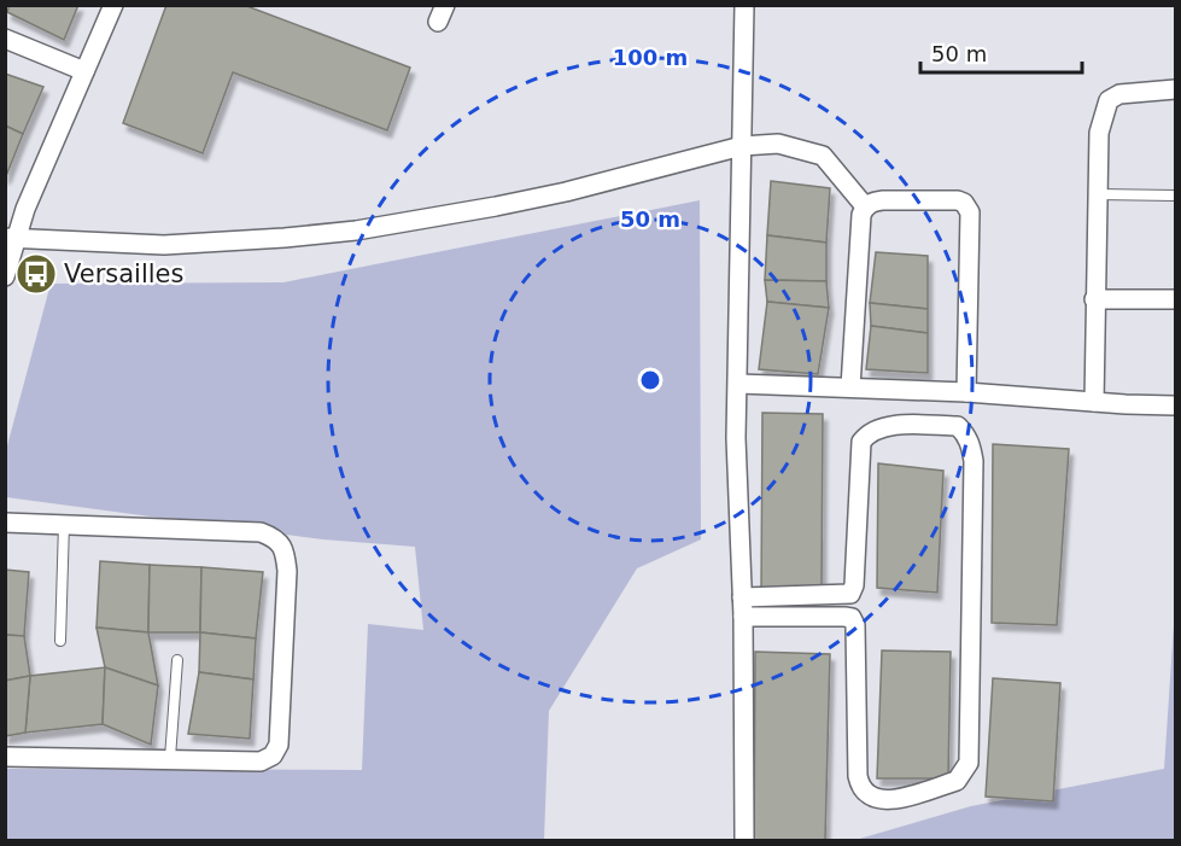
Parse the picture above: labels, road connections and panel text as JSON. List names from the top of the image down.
{
  "places": {
    "bus stop": ["Versailles"]
  },
  "scale_bar": "50 m",
  "rings": ["100 m", "50 m"]
}
